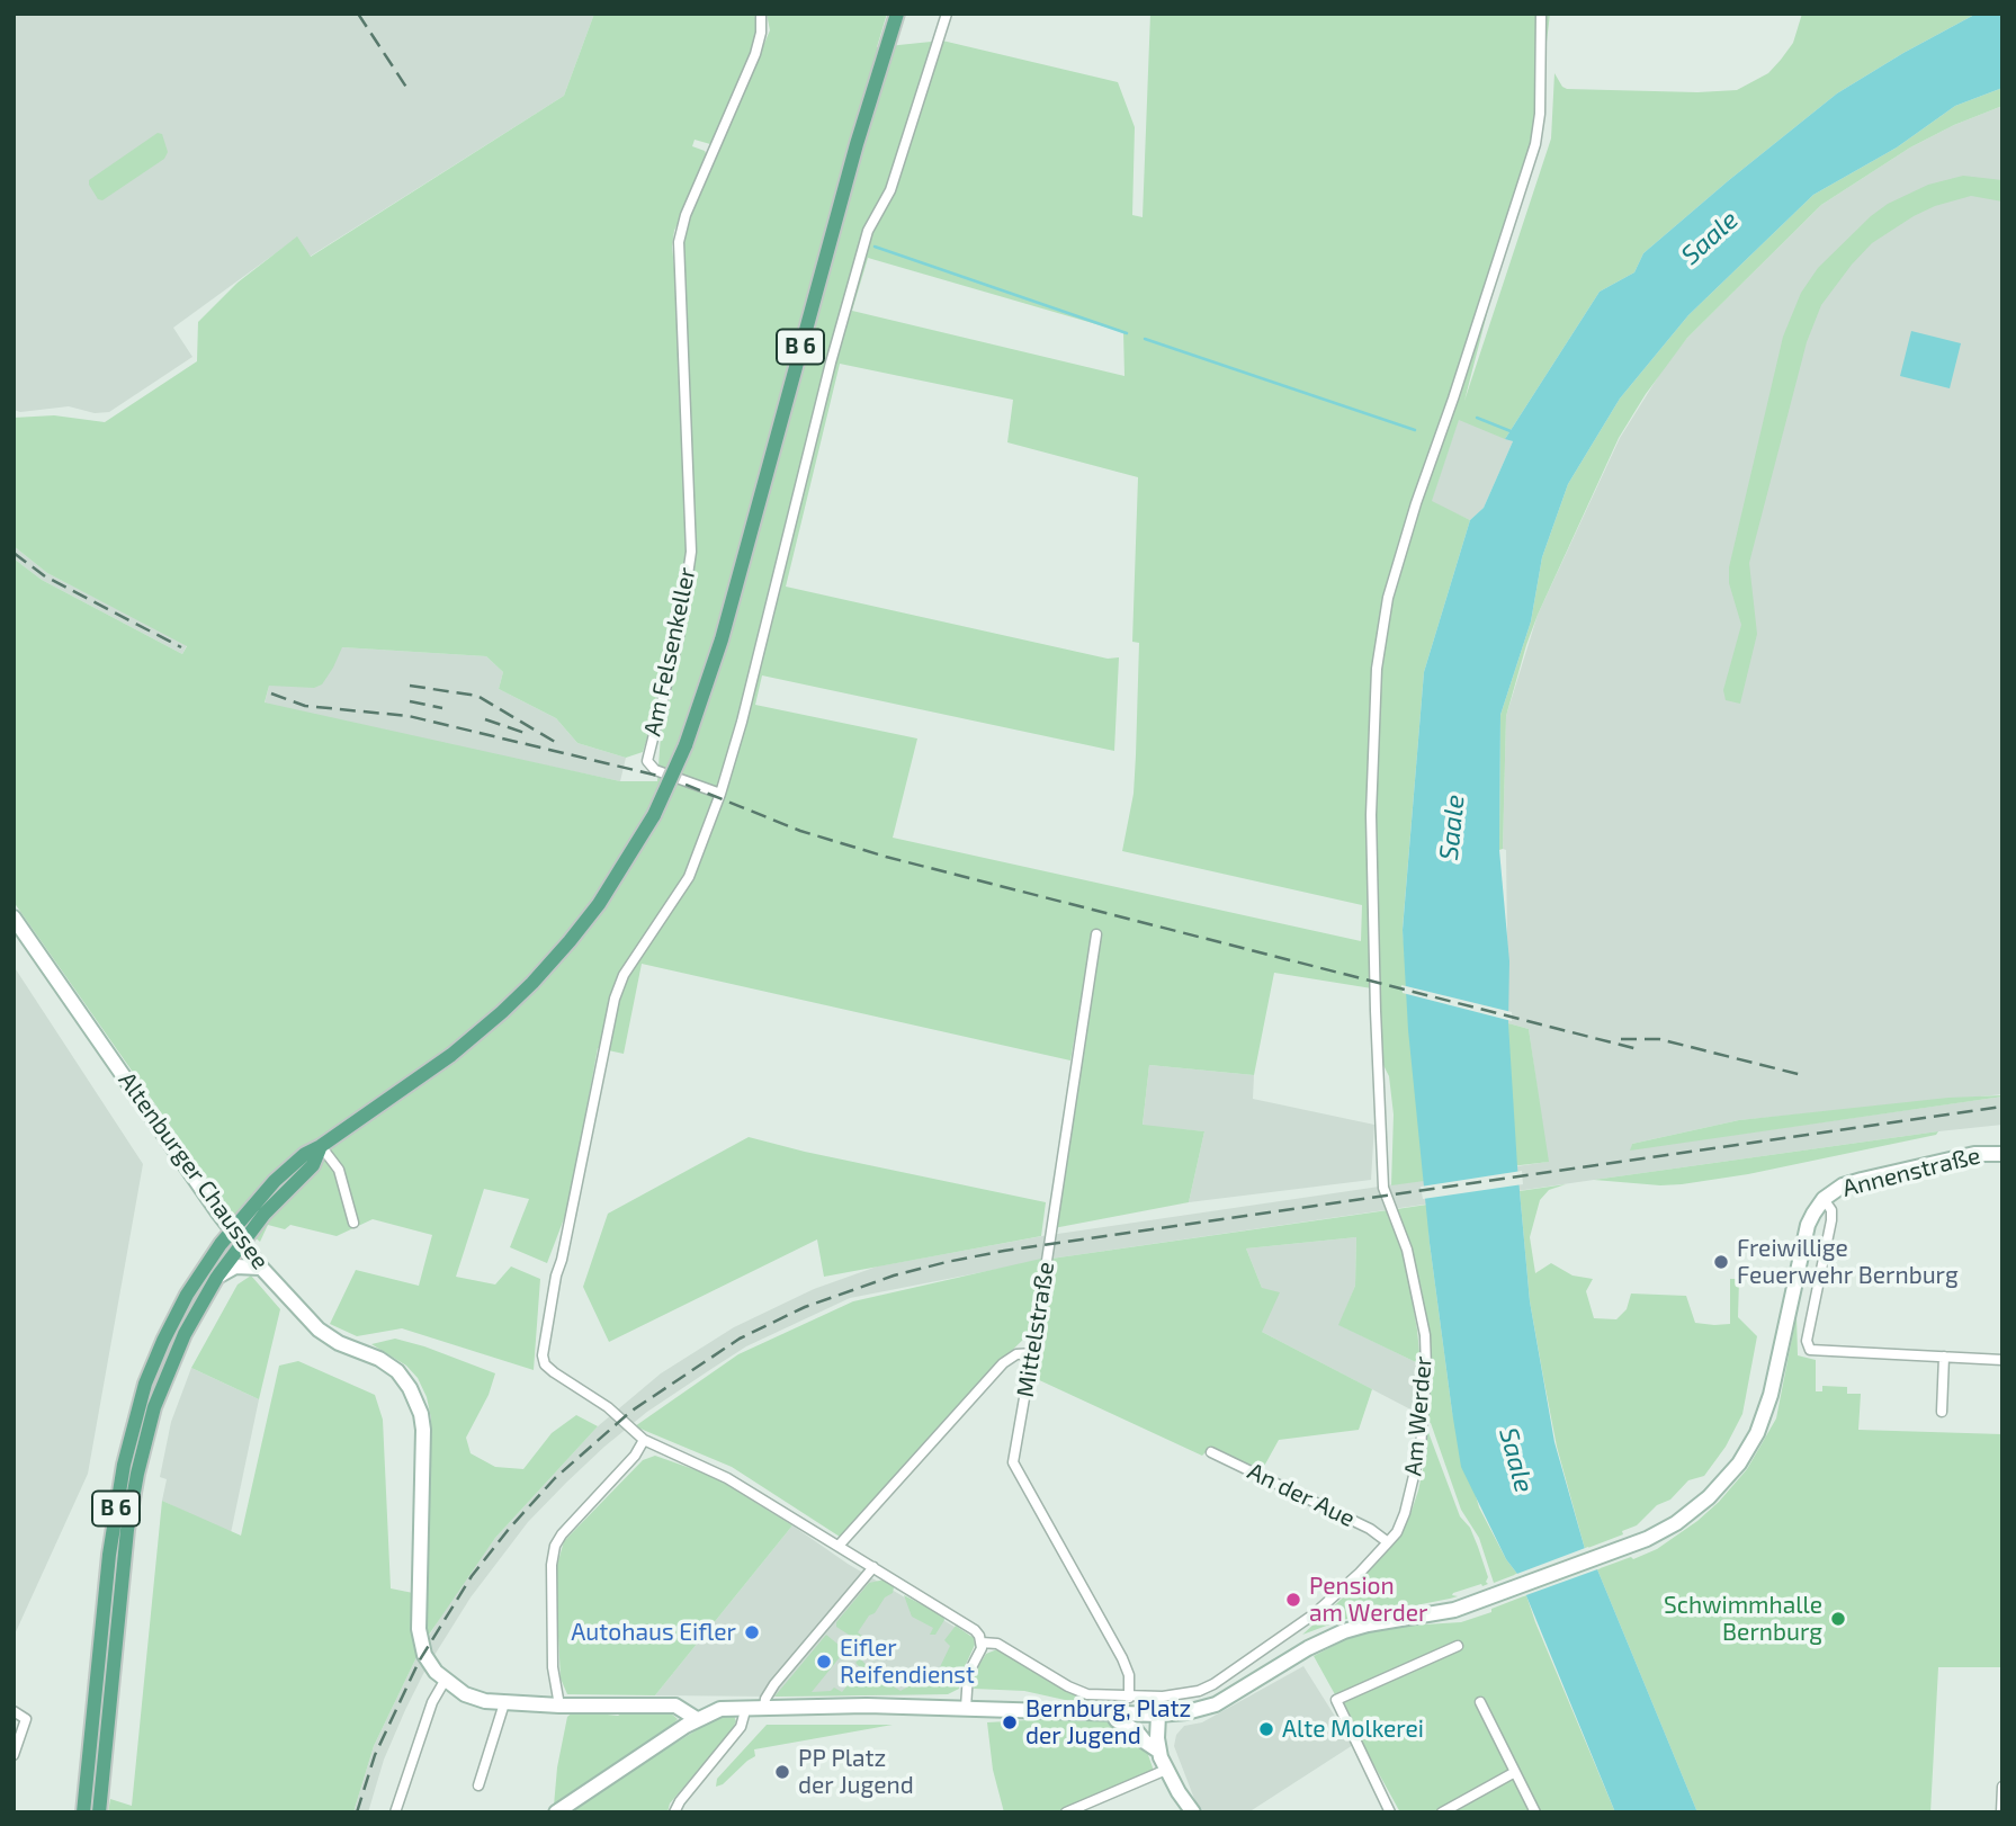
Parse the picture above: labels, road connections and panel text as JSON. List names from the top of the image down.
{
  "streets": {
    "main road": ["B 6", "Altenburger Chaussee", "Annenstraße"],
    "street": [
      "Am Felsenkeller",
      "Mittelstraße",
      "Am Werder",
      "An der Aue"
    ]
  },
  "crossings": [
    ["B 6", "Altenburger Chaussee"],
    ["Mittelstraße", "Am Werder"],
    ["Am Werder", "An der Aue"]
  ],
  "water": ["Saale"],
  "places": [
    "Freiwillige Feuerwehr Bernburg",
    "Pension am Werder",
    "Schwimmhalle Bernburg",
    "Autohaus Eifler",
    "Eifler Reifendienst",
    "Bernburg, Platz der Jugend",
    "Alte Molkerei",
    "PP Platz der Jugend"
  ]
}
